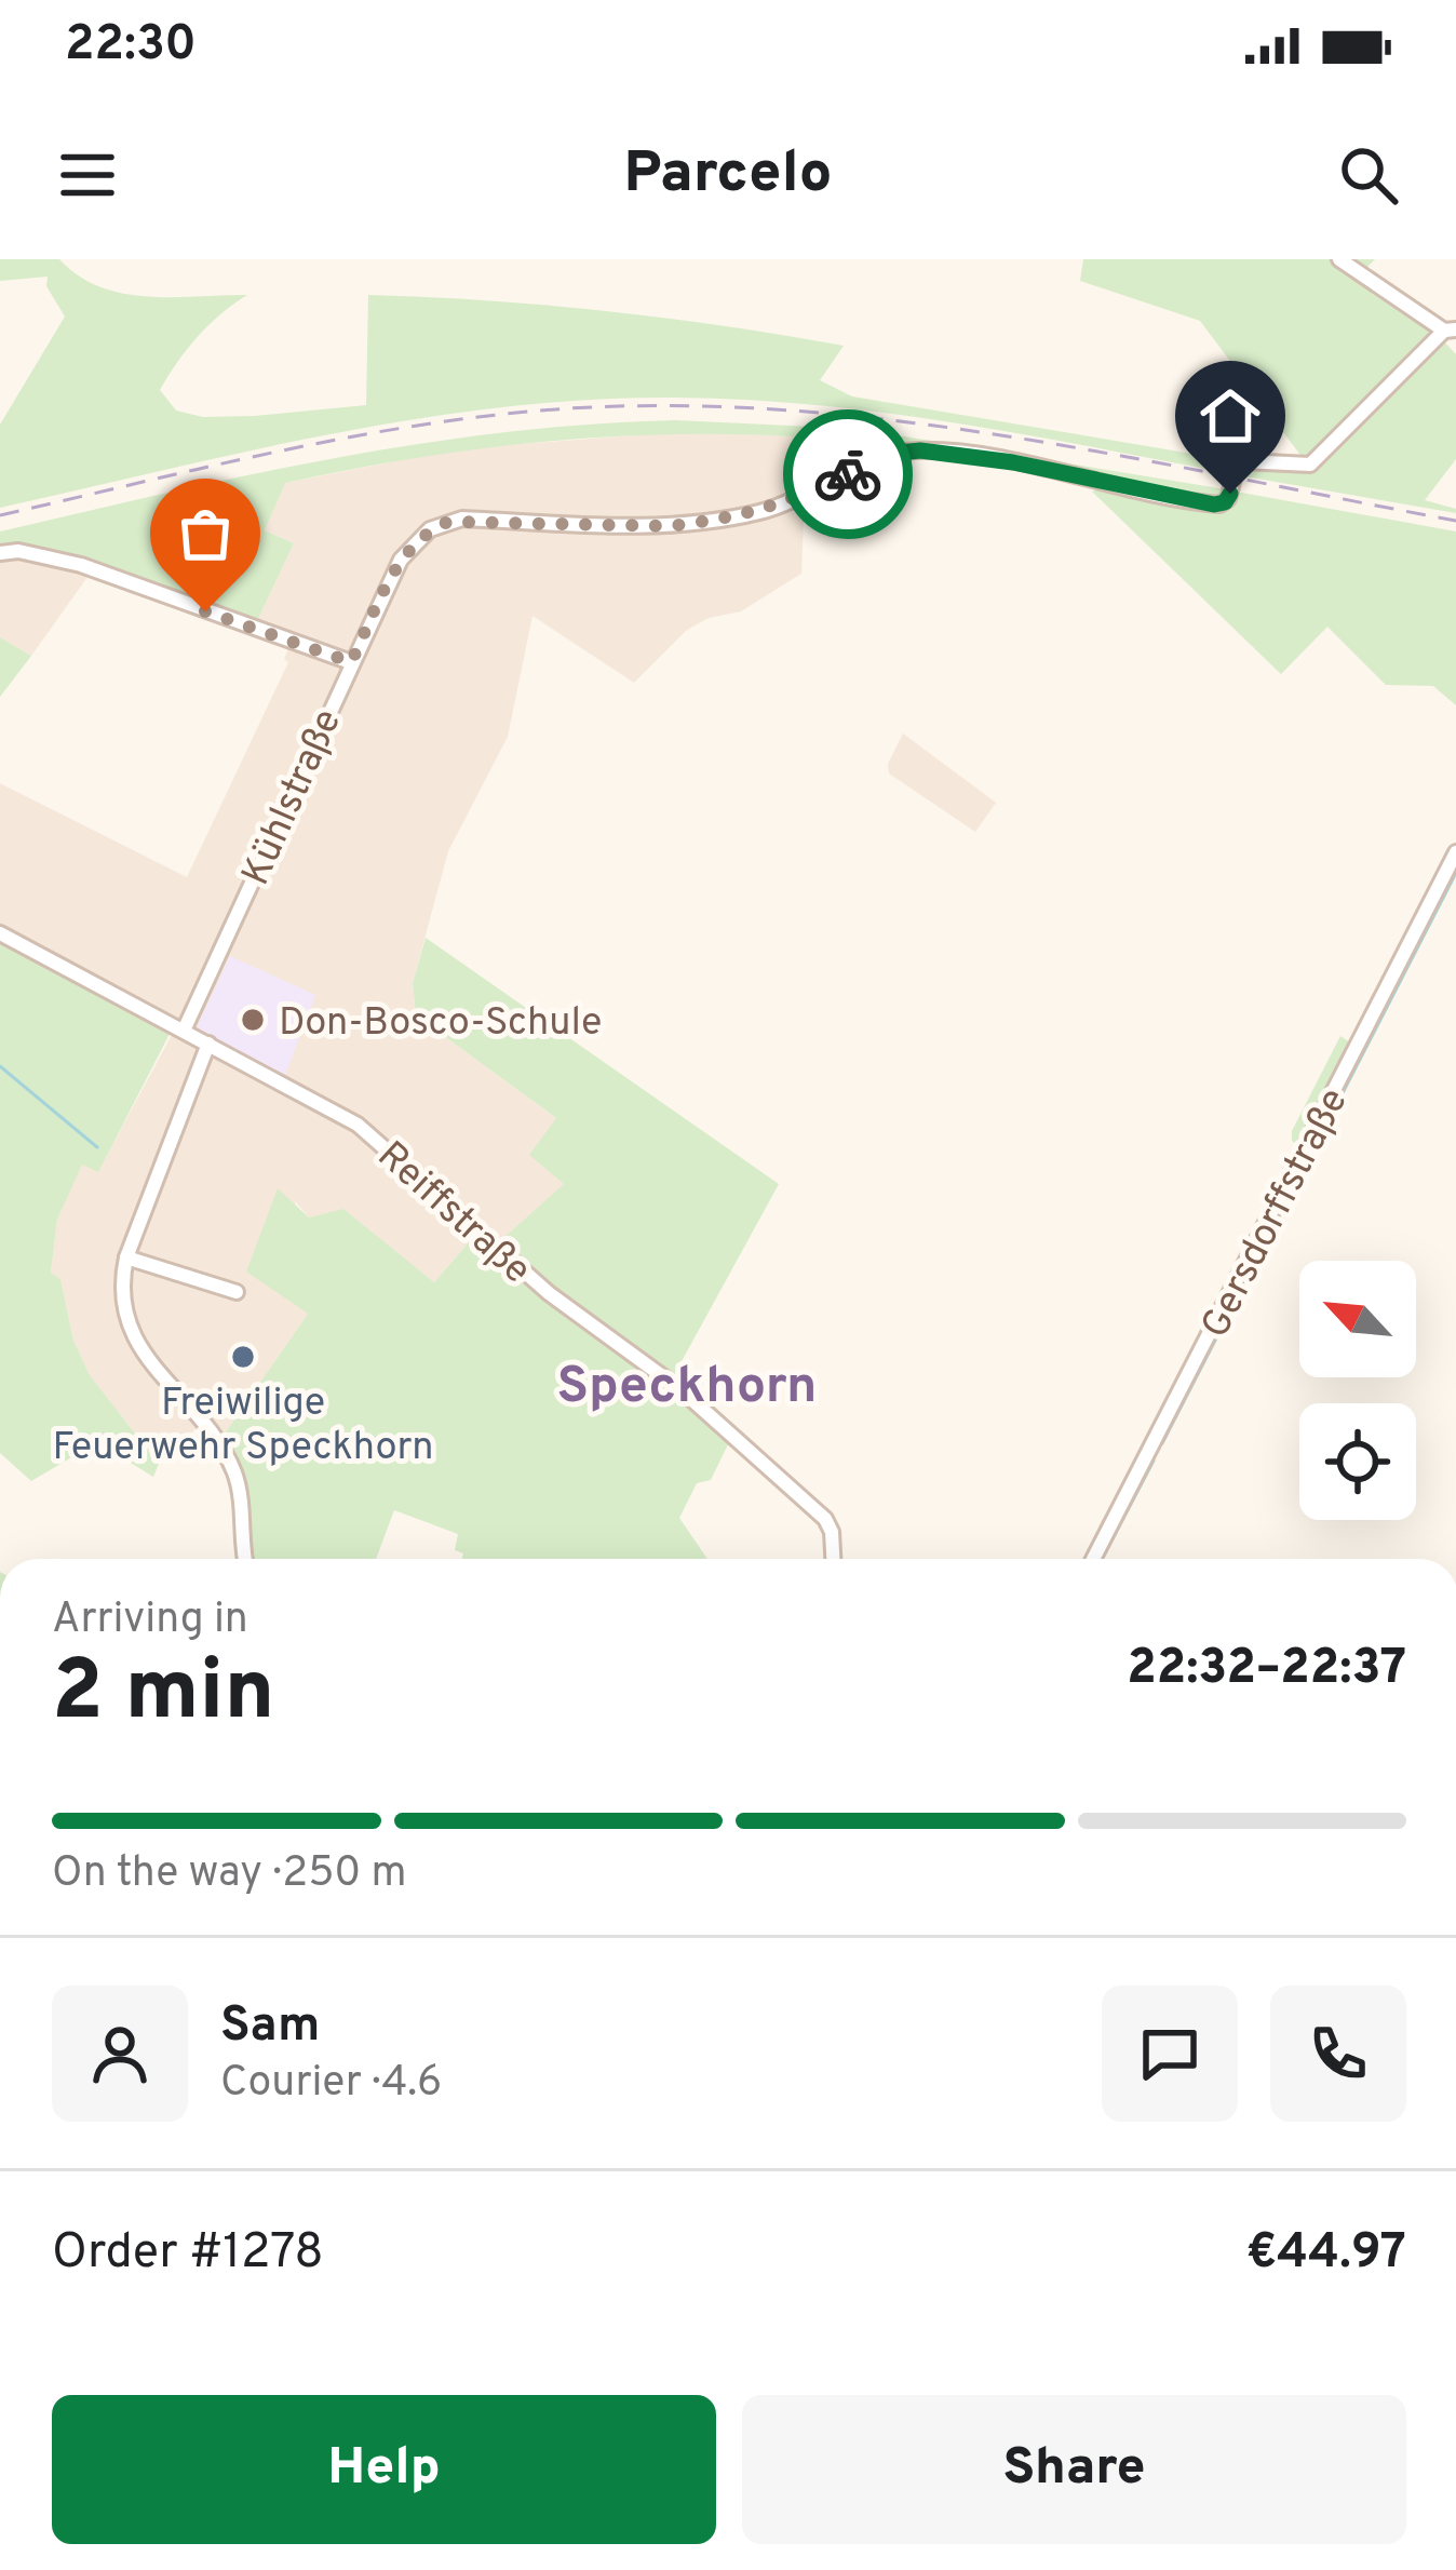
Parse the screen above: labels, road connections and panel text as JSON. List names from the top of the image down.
{
  "streets": {
    "street": ["Kühlstraße", "Reiffstraße", "Gersdorffstraße"]
  },
  "crossings": [
    ["Kühlstraße", "Reiffstraße"]
  ],
  "districts": ["Speckhorn"],
  "places": ["Don-Bosco-Schule", "Freiwilige Feuerwehr Speckhorn"],
  "north": "top left",
  "page": {
    "status": "22:30",
    "header": "Parcelo",
    "heading": ["2 min", "Arriving in", "22:32–22:37"],
    "panel": [
      "Sam",
      "Courier · 4.6",
      "Order #1278",
      "€44.97"
    ],
    "bar": "On the way · 250 m",
    "buttons": ["Help", "Share"]
  }
}
